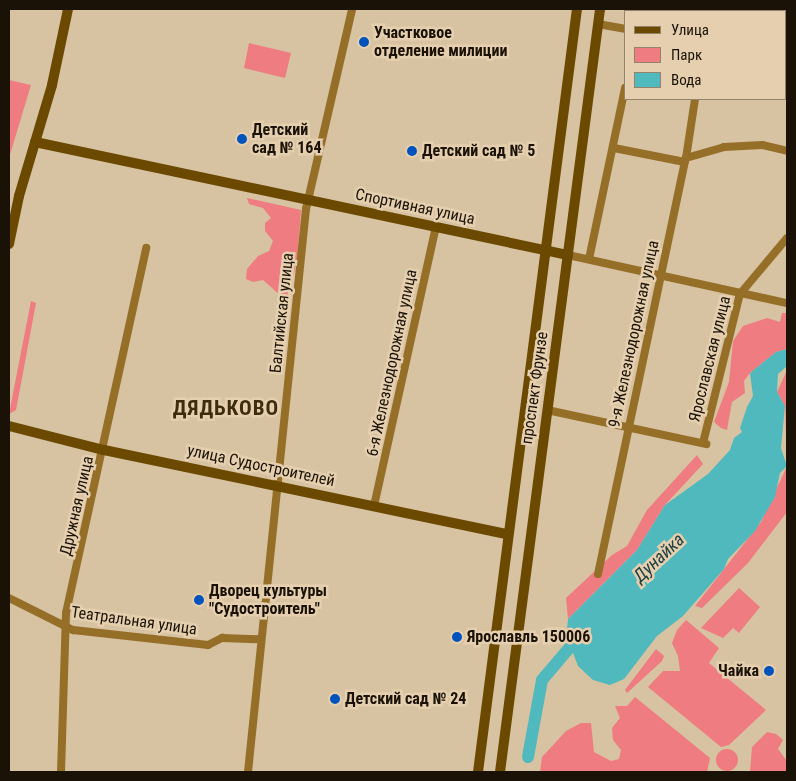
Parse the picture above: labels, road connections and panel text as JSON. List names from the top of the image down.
{
  "streets": {
    "main road": ["Спортивная улица", "проспект Фрунзе", "улица Судостроителей"],
    "street": [
      "Балтийская улица",
      "9-я Железнодорожная улица",
      "Ярославская улица",
      "6-я Железнодорожная улица",
      "Дружная улица",
      "Театральная улица"
    ]
  },
  "crossings": [
    ["Спортивная улица", "Балтийская улица"],
    ["Спортивная улица", "9-я Железнодорожная улица"],
    ["Спортивная улица", "Ярославская улица"],
    ["Спортивная улица", "6-я Железнодорожная улица"],
    ["Спортивная улица", "проспект Фрунзе"],
    ["Балтийская улица", "улица Судостроителей"],
    ["Балтийская улица", "Театральная улица"],
    ["9-я Железнодорожная улица", "Ярославская улица"],
    ["6-я Железнодорожная улица", "улица Судостроителей"],
    ["проспект Фрунзе", "улица Судостроителей"],
    ["улица Судостроителей", "Дружная улица"],
    ["Дружная улица", "Театральная улица"]
  ],
  "districts": ["ДЯДЬКОВО"],
  "water": ["Дунайка"],
  "places": [
    "Участковое отделение милиции",
    "Детский сад № 164",
    "Детский сад № 5",
    "Дворец культуры \"Судостроитель\"",
    "Ярославль 150006",
    "Чайка",
    "Детский сад № 24"
  ],
  "legend": ["Улица", "Парк", "Вода"]
}
